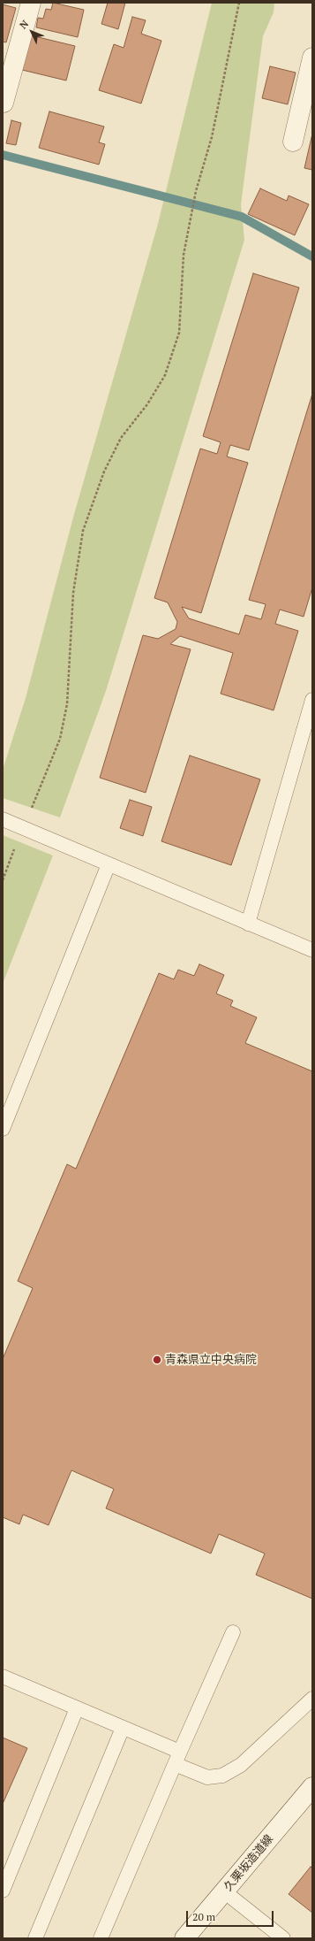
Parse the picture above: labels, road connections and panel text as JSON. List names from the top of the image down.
{
  "streets": {
    "main road": ["久栗坂造道線"]
  },
  "places": ["青森県立中央病院"],
  "scale_bar": "20 m",
  "north": "top left"
}
